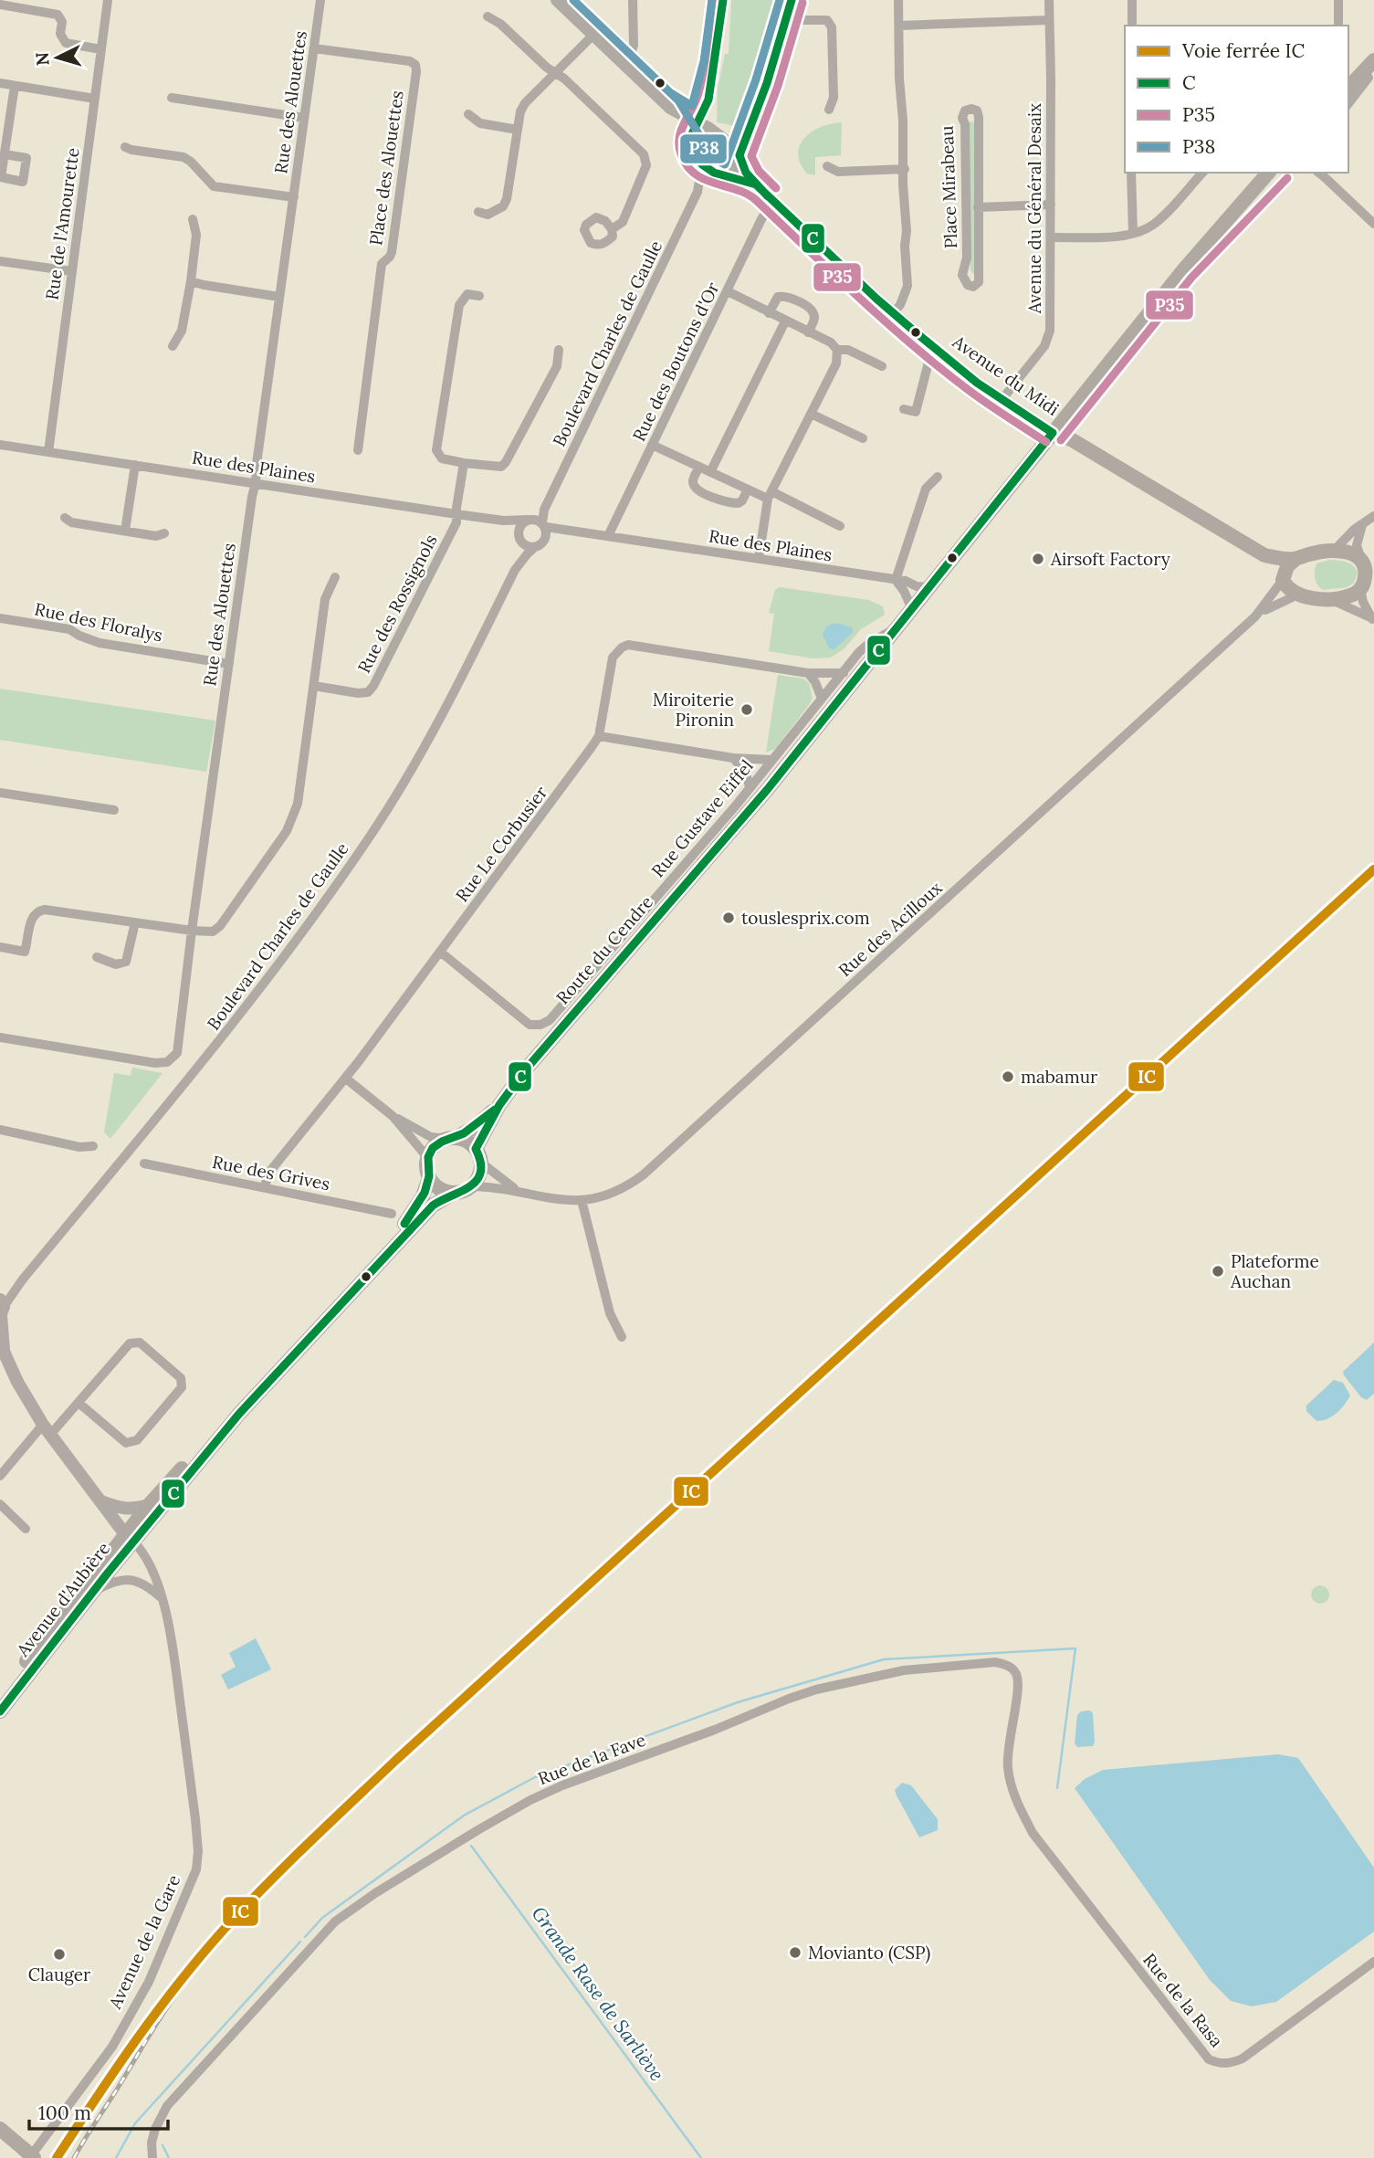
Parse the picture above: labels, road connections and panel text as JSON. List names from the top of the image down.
{
  "streets": {
    "main road": ["Avenue du Midi", "Route du Cendre", "Avenue d'Aubière"],
    "street": [
      "Rue des Alouettes",
      "Place des Alouettes",
      "Place Mirabeau",
      "Avenue du Général Desaix",
      "Rue de l'Amourette",
      "Boulevard Charles de Gaulle",
      "Rue des Boutons d'Or",
      "Rue des Plaines",
      "Rue des Rossignols",
      "Rue des Floralys",
      "Rue Gustave Eiffel",
      "Rue Le Corbusier",
      "Rue des Acilloux",
      "Rue des Grives",
      "Rue de la Fave",
      "Avenue de la Gare",
      "Rue de la Rasa"
    ]
  },
  "crossings": [
    ["Rue des Alouettes", "Place des Alouettes"],
    ["Rue des Alouettes", "Rue des Plaines"],
    ["Rue des Alouettes", "Rue des Floralys"],
    ["Place Mirabeau", "Avenue du Général Desaix"],
    ["Avenue du Général Desaix", "Avenue du Midi"],
    ["Rue de l'Amourette", "Rue des Plaines"],
    ["Boulevard Charles de Gaulle", "Rue des Plaines"],
    ["Rue des Boutons d'Or", "Avenue du Midi"],
    ["Rue des Boutons d'Or", "Rue des Plaines"],
    ["Avenue du Midi", "Rue des Acilloux"],
    ["Avenue du Midi", "Route du Cendre"],
    ["Rue des Plaines", "Rue des Rossignols"],
    ["Rue des Plaines", "Route du Cendre"],
    ["Rue Gustave Eiffel", "Rue Le Corbusier"],
    ["Rue Gustave Eiffel", "Route du Cendre"],
    ["Rue Le Corbusier", "Rue des Grives"],
    ["Rue des Acilloux", "Route du Cendre"],
    ["Avenue d'Aubière", "Avenue de la Gare"],
    ["Rue de la Fave", "Rue de la Rasa"]
  ],
  "water": ["Grande Rase de Sarliève"],
  "places": [
    "Airsoft Factory",
    "Miroiterie Pironin",
    "touslesprix.com",
    "mabamur",
    "Plateforme Auchan",
    "Movianto (CSP)",
    "Clauger"
  ],
  "lines": [
    "transit line C",
    "transit line P35",
    "transit line P38",
    "rail line IC"
  ],
  "legend": [
    "Voie ferrée IC",
    "C",
    "P35",
    "P38"
  ],
  "scale_bar": "100 m",
  "north": "left"
}
